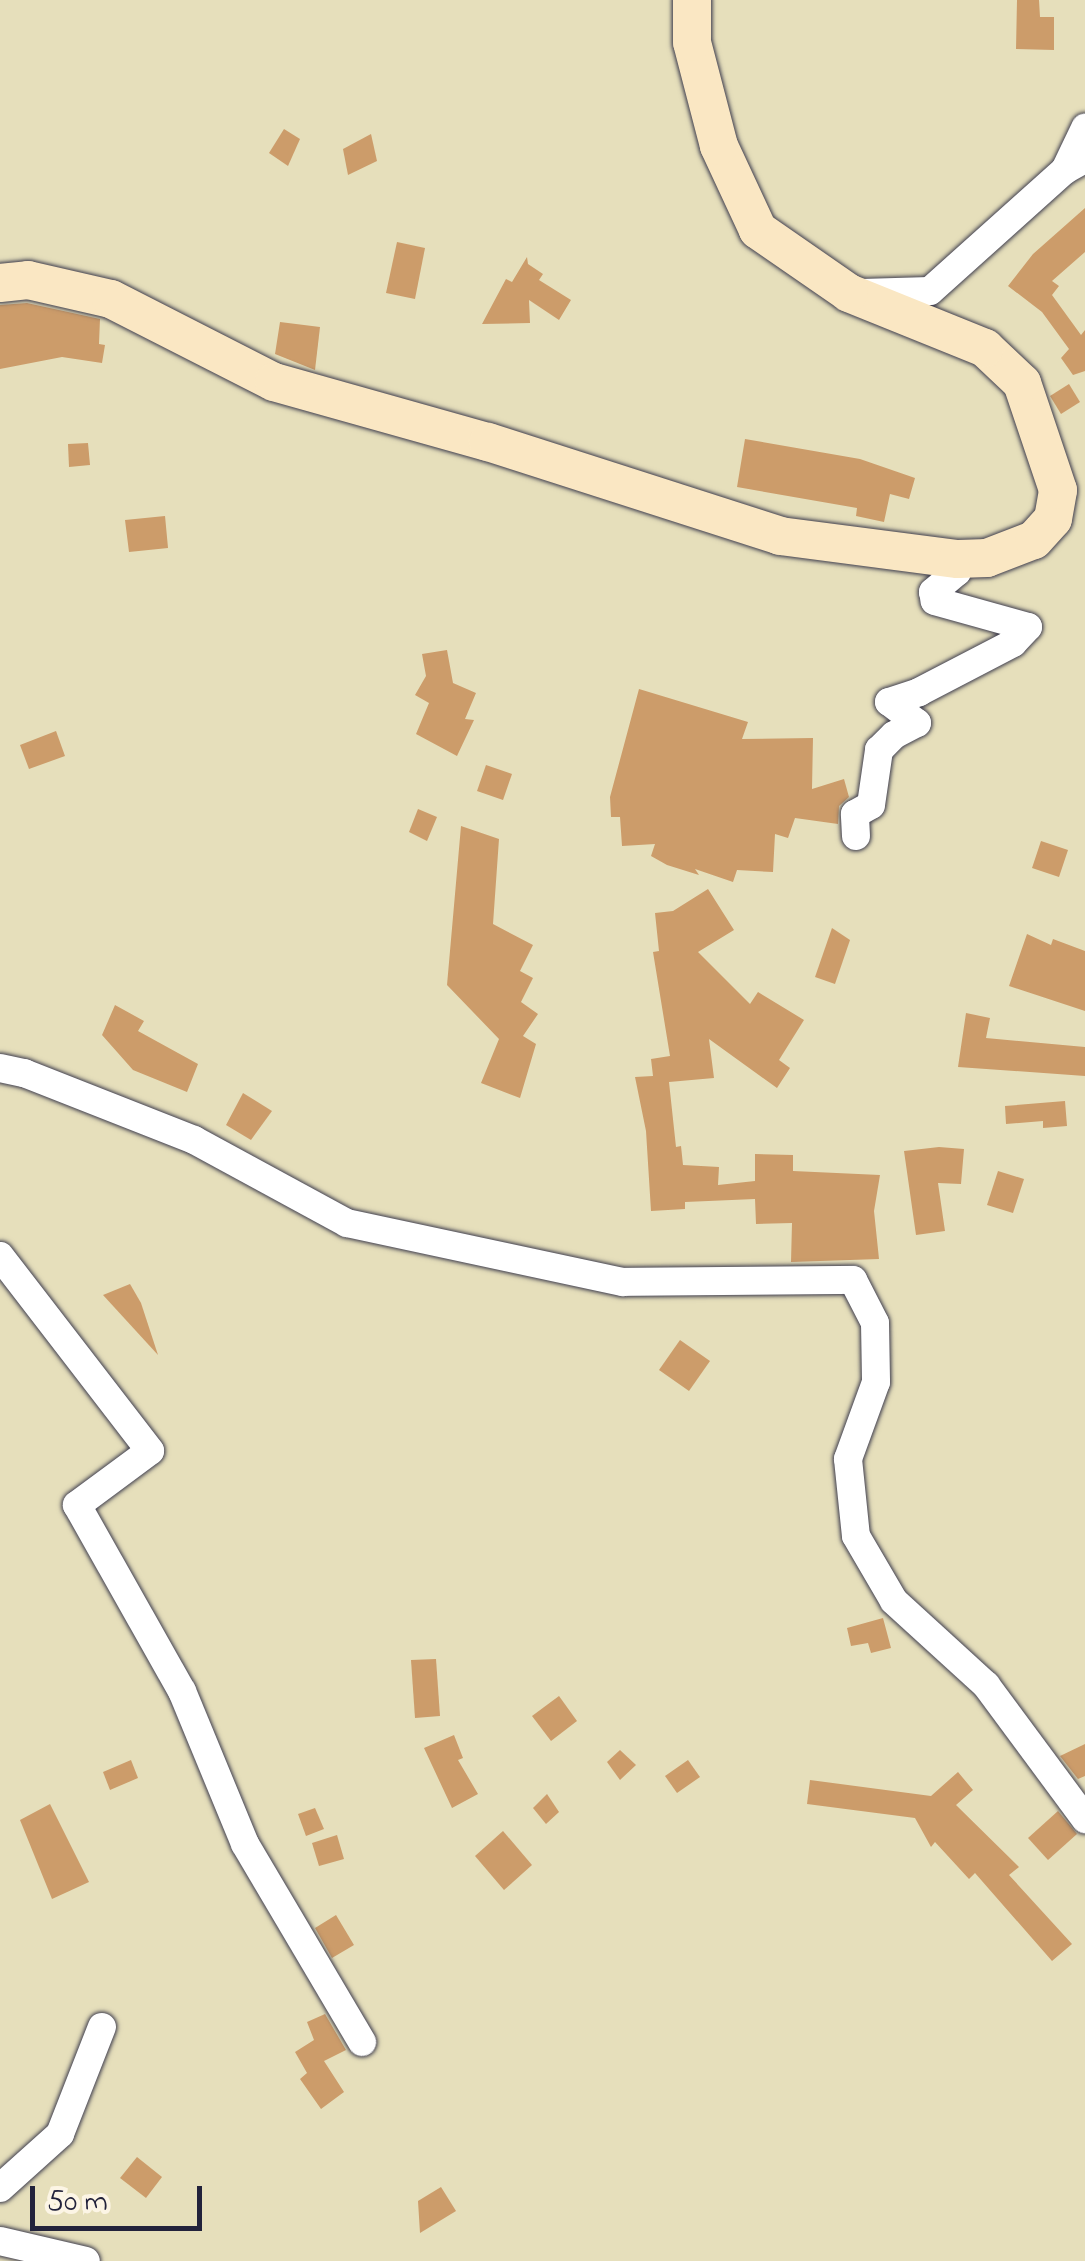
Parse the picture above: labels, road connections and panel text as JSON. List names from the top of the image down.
{
  "scale_bar": "50 m"
}
